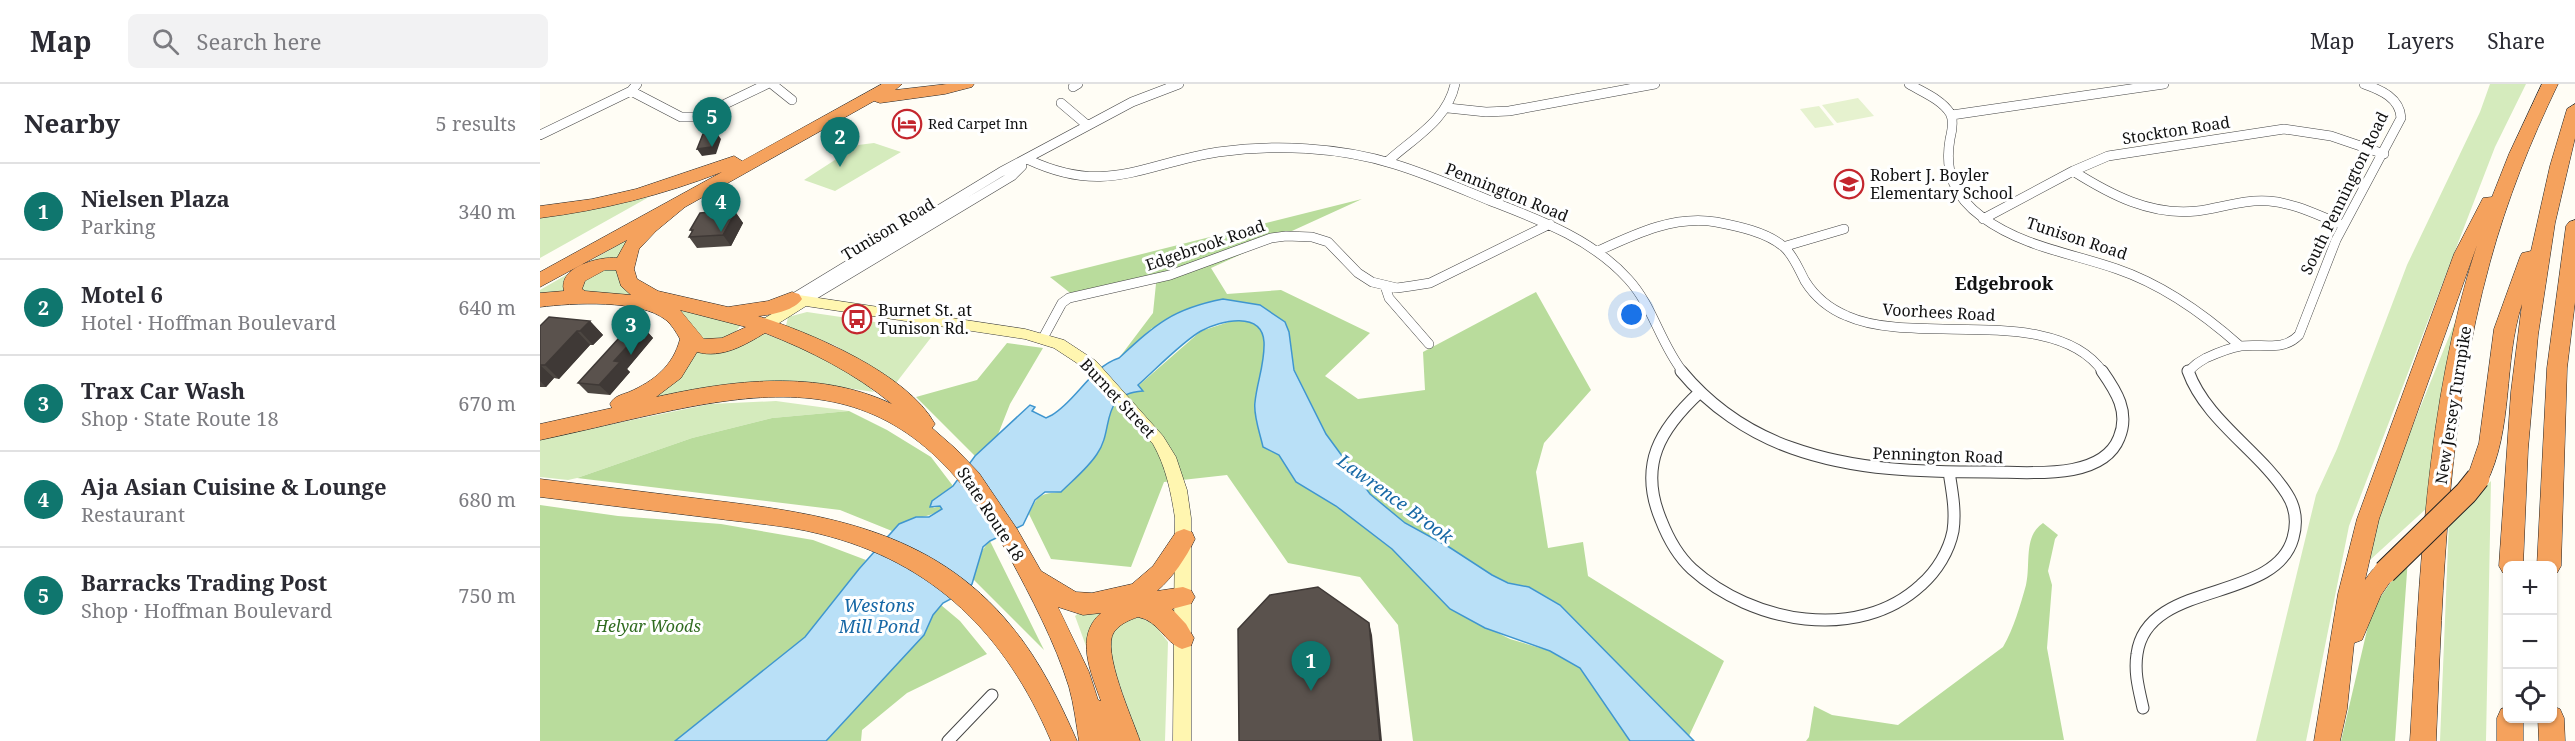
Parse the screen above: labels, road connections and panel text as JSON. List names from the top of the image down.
{
  "streets": {
    "highway": ["New Jersey Turnpike", "State Route 18"],
    "street": [
      "Stockton Road",
      "Pennington Road",
      "South Pennington Road",
      "Tunison Road",
      "Edgebrook Road",
      "Voorhees Road",
      "Burnet Street"
    ]
  },
  "crossings": [
    ["Stockton Road", "South Pennington Road"],
    ["Stockton Road", "Tunison Road"],
    ["Pennington Road", "Tunison Road"],
    ["Pennington Road", "Edgebrook Road"],
    ["Pennington Road", "Voorhees Road"],
    ["South Pennington Road", "Tunison Road"],
    ["Tunison Road", "Burnet Street"],
    ["Edgebrook Road", "Burnet Street"]
  ],
  "districts": ["Edgebrook"],
  "water": ["Lawrence Brook", "Westons Mill Pond"],
  "parks": ["Helyar Woods"],
  "places": {
    "hotel": ["Red Carpet Inn"],
    "school or university": ["Robert J. Boyler Elementary School"],
    "bus stop": ["Burnet St. at Tunison Rd."]
  },
  "page": {
    "header": "Map",
    "search": "Search here",
    "nav": ["Map", "Layers", "Share"],
    "heading": ["Nearby", "5 results"],
    "pins": [
      "5",
      "2",
      "4",
      "3",
      "1"
    ],
    "list": [
      {
        "mark": "1",
        "name": "Nielsen Plaza",
        "note": "Parking",
        "value": "340 m"
      },
      {
        "mark": "2",
        "name": "Motel 6",
        "note": "Hotel · Hoffman Boulevard",
        "value": "640 m"
      },
      {
        "mark": "3",
        "name": "Trax Car Wash",
        "note": "Shop · State Route 18",
        "value": "670 m"
      },
      {
        "mark": "4",
        "name": "Aja Asian Cuisine & Lounge",
        "note": "Restaurant",
        "value": "680 m"
      },
      {
        "mark": "5",
        "name": "Barracks Trading Post",
        "note": "Shop · Hoffman Boulevard",
        "value": "750 m"
      }
    ],
    "map_buttons": ["+", "−"]
  }
}
